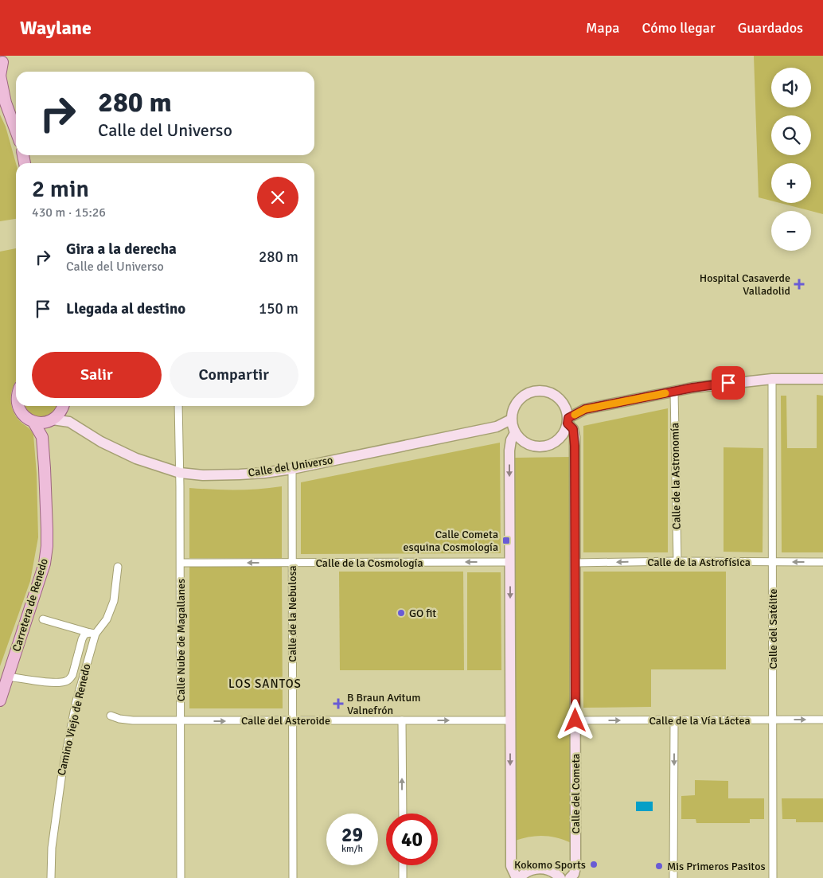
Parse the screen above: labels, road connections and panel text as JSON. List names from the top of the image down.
{
  "streets": {
    "main road": ["Carretera de Renedo"],
    "street": [
      "Calle del Universo",
      "Calle de la Astronomía",
      "Calle de la Astrofísica",
      "Calle de la Cosmología",
      "Calle de la Nebulosa",
      "Calle del Satélite",
      "Calle Nube de Magallanes",
      "Camino Viejo de Renedo",
      "Calle del Asteroide",
      "Calle de la Vía Láctea",
      "Calle del Cometa"
    ]
  },
  "crossings": [
    ["Calle del Universo", "Carretera de Renedo"],
    ["Calle del Universo", "Calle de la Nebulosa"],
    ["Calle del Universo", "Calle Nube de Magallanes"],
    ["Calle del Universo", "Calle del Cometa"],
    ["Calle de la Astronomía", "Calle de la Astrofísica"],
    ["Calle de la Astrofísica", "Calle del Satélite"],
    ["Calle de la Astrofísica", "Calle del Cometa"],
    ["Calle de la Cosmología", "Calle de la Nebulosa"],
    ["Calle de la Cosmología", "Calle Nube de Magallanes"],
    ["Calle de la Nebulosa", "Calle del Asteroide"],
    ["Calle del Satélite", "Calle de la Vía Láctea"],
    ["Calle Nube de Magallanes", "Calle del Asteroide"],
    ["Calle de la Vía Láctea", "Calle del Cometa"]
  ],
  "one_way": [
    "Calle de la Astrofísica",
    "Calle de la Cosmología",
    "Calle del Asteroide",
    "Calle de la Vía Láctea"
  ],
  "districts": ["LOS SANTOS"],
  "places": {
    "health": ["Hospital Casaverde Valladolid", "B Braun Avitum Valnefrón"],
    "transit": ["Calle Cometa esquina Cosmología"],
    "other": ["GO fit", "Kokomo Sports", "Mis Primeros Pasitos"]
  },
  "page": {
    "header": "Waylane",
    "nav": ["Mapa", "Cómo llegar", "Guardados"],
    "map_buttons": ["+", "−"],
    "turn": ["280 m", "Calle del Universo"],
    "heading": ["2 min", "430 m · 15:26"],
    "list": [
      {
        "name": "Gira a la derecha",
        "note": "Calle del Universo",
        "value": "280 m"
      },
      {
        "name": "Llegada al destino",
        "value": "150 m"
      }
    ],
    "buttons": ["Salir", "Compartir"],
    "speed": "29 km/h",
    "limit": "40"
  }
}
